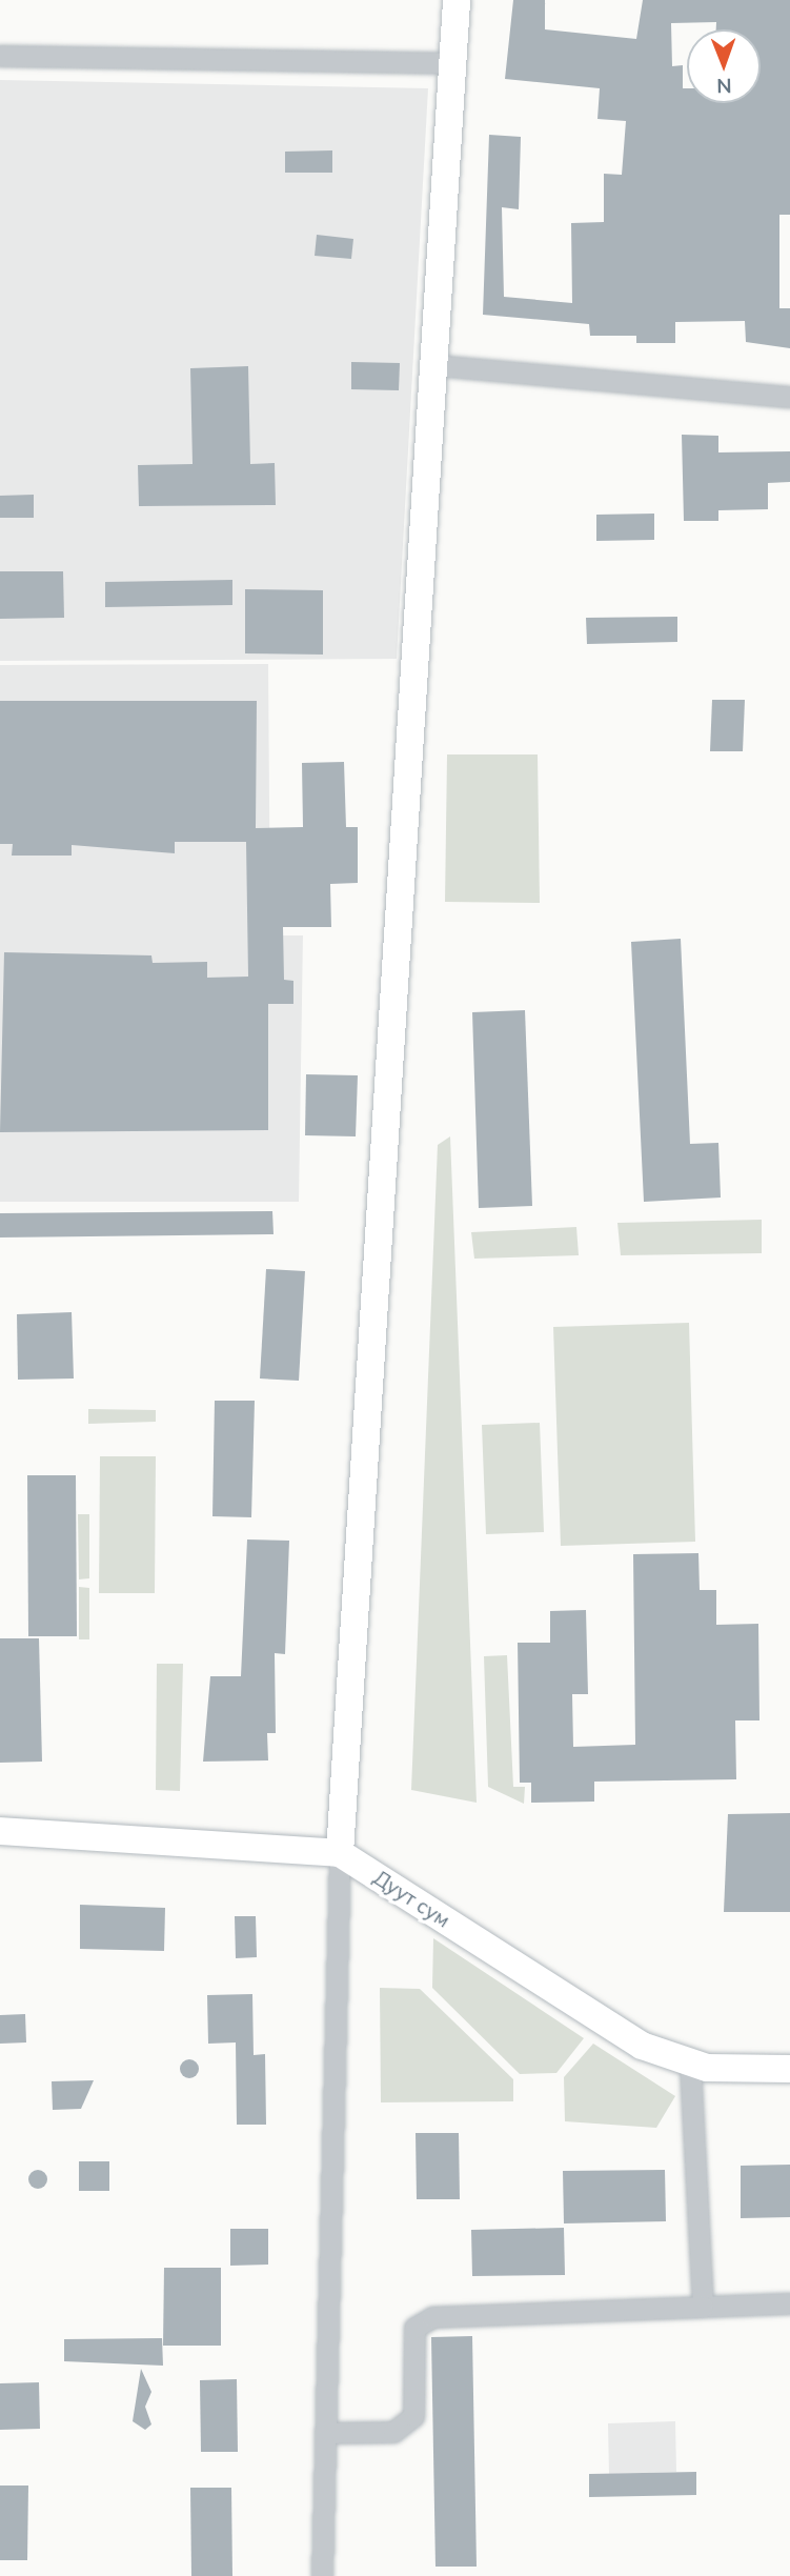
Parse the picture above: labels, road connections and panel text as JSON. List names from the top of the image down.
{
  "streets": {
    "street": ["Дуут сум"]
  },
  "north": "bottom"
}
